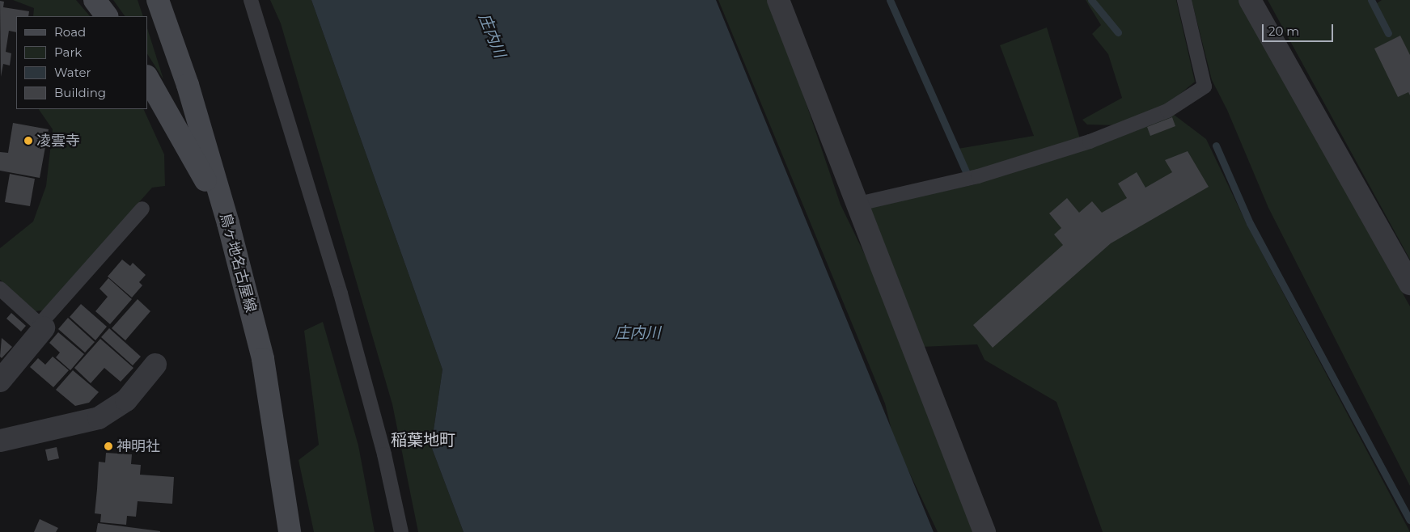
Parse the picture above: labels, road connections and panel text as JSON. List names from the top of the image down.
{
  "streets": {
    "main road": ["鳥ヶ地名古屋線"]
  },
  "districts": ["稲葉地町"],
  "water": ["庄内川"],
  "places": ["凌雲寺", "神明社"],
  "legend": [
    "Road",
    "Park",
    "Water",
    "Building"
  ],
  "scale_bar": "20 m"
}
